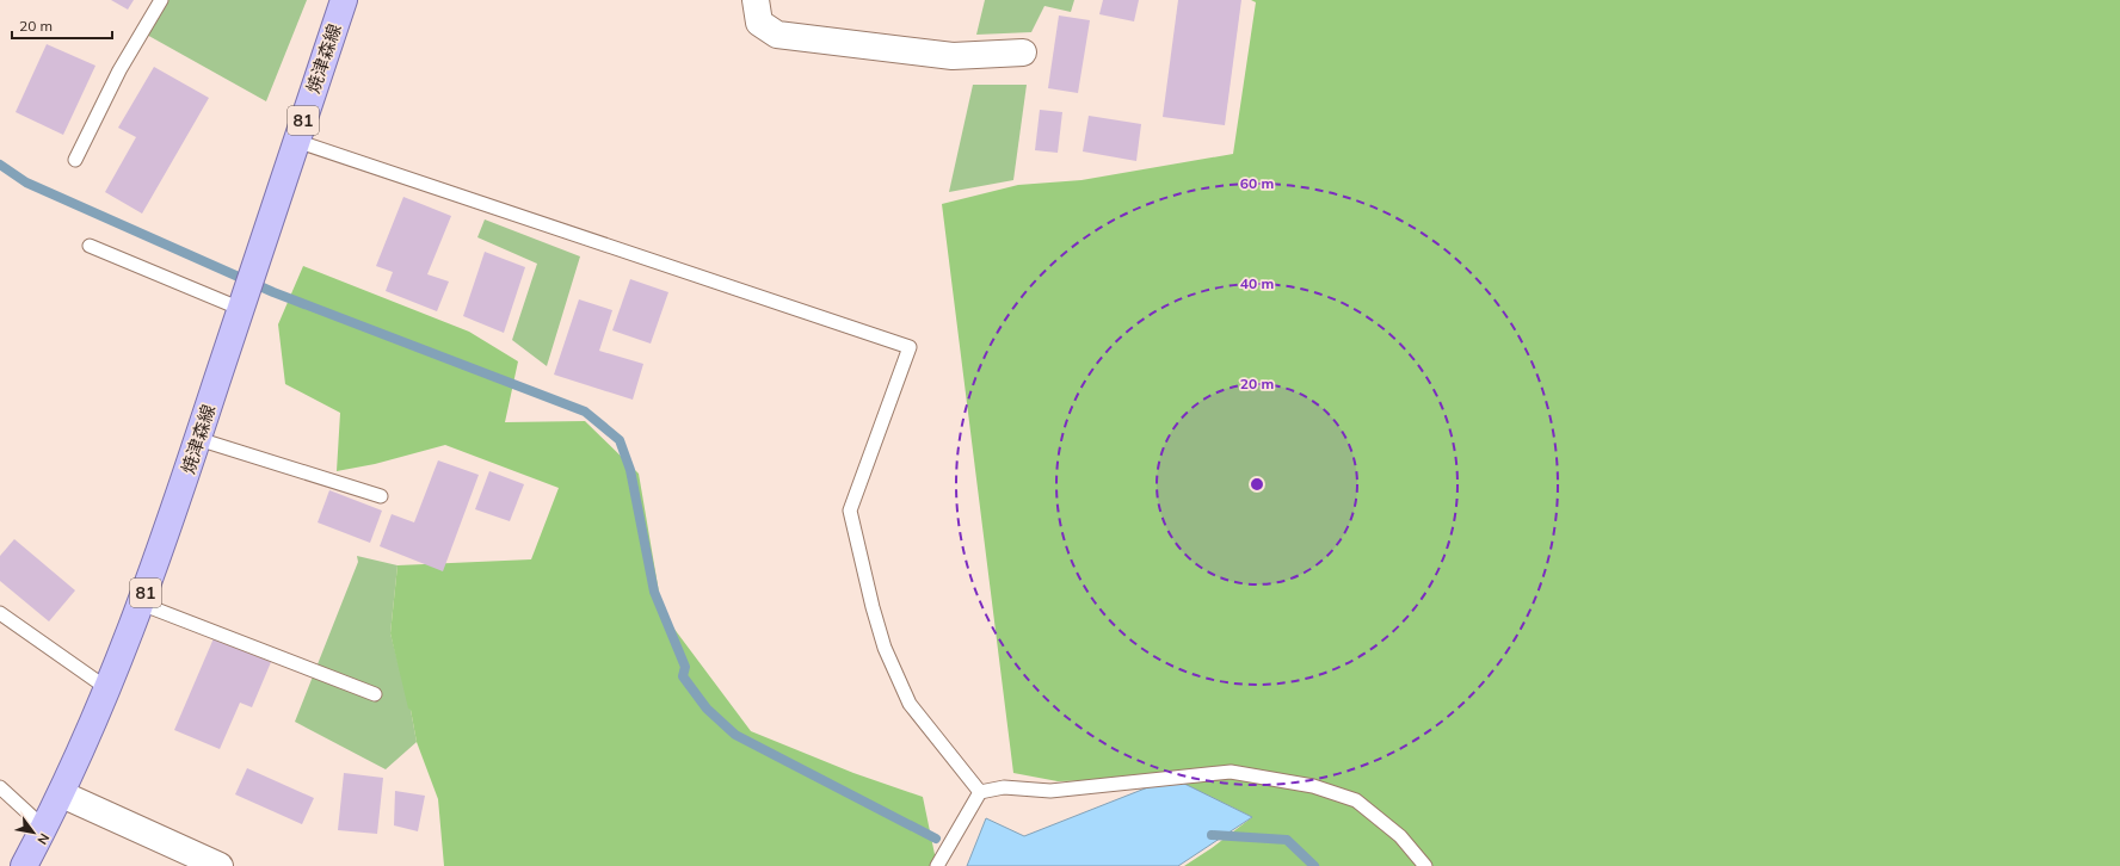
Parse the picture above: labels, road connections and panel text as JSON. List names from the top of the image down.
{
  "streets": {
    "main road": ["焼津森線", "81"]
  },
  "scale_bar": "20 m",
  "north": "bottom right",
  "rings": ["60 m", "40 m", "20 m"]
}
